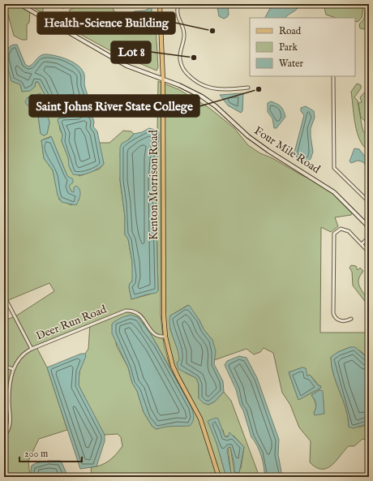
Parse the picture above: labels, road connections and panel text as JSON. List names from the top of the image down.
{
  "streets": {
    "main road": ["Four Mile Road", "Kenton Morrison Road"],
    "street": ["Deer Run Road"]
  },
  "crossings": [
    ["Four Mile Road", "Kenton Morrison Road"],
    ["Kenton Morrison Road", "Deer Run Road"]
  ],
  "places": ["Health-Science Building", "Lot 8", "Saint Johns River State College"],
  "legend": ["Road", "Park", "Water"],
  "scale_bar": "200 m"
}
